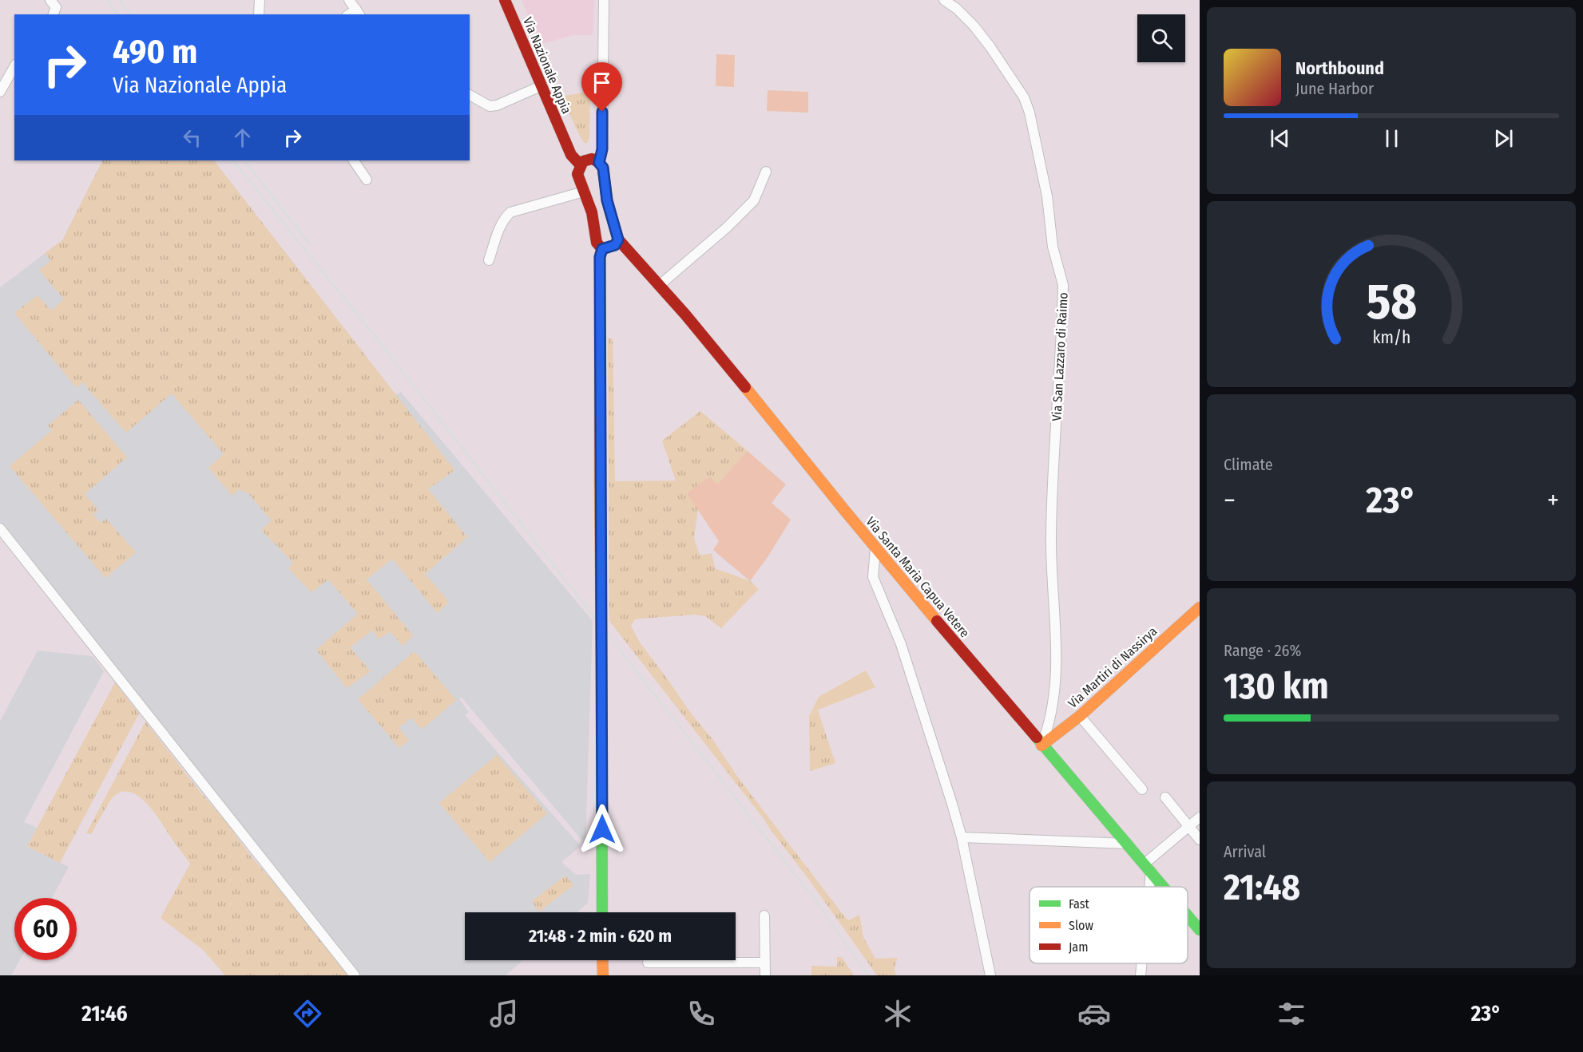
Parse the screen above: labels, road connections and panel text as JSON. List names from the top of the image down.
{
  "streets": {
    "main road": ["Via Nazionale Appia", "Via Santa Maria Capua Vetere", "Via Martiri di Nassirya"],
    "street": ["Via San Lazzaro di Raimo"]
  },
  "crossings": [
    ["Via San Lazzaro di Raimo", "Via Santa Maria Capua Vetere"],
    ["Via San Lazzaro di Raimo", "Via Martiri di Nassirya"],
    ["Via Santa Maria Capua Vetere", "Via Martiri di Nassirya"]
  ],
  "legend": ["Fast", "Slow", "Jam"],
  "page": {
    "turn": ["490 m", "Via Nazionale Appia"],
    "song": ["Northbound", "June Harbor"],
    "tile": [
      "Climate",
      ["Range · 26%", "130 km"],
      ["Arrival", "21:48"]
    ],
    "heat": ["−", "23°", "+"],
    "limit": "60",
    "trip": "21:48 · 2 min · 620 m",
    "tabs": ["21:46", "23°"],
    "gauge": ["58", "km/h"]
  }
}
